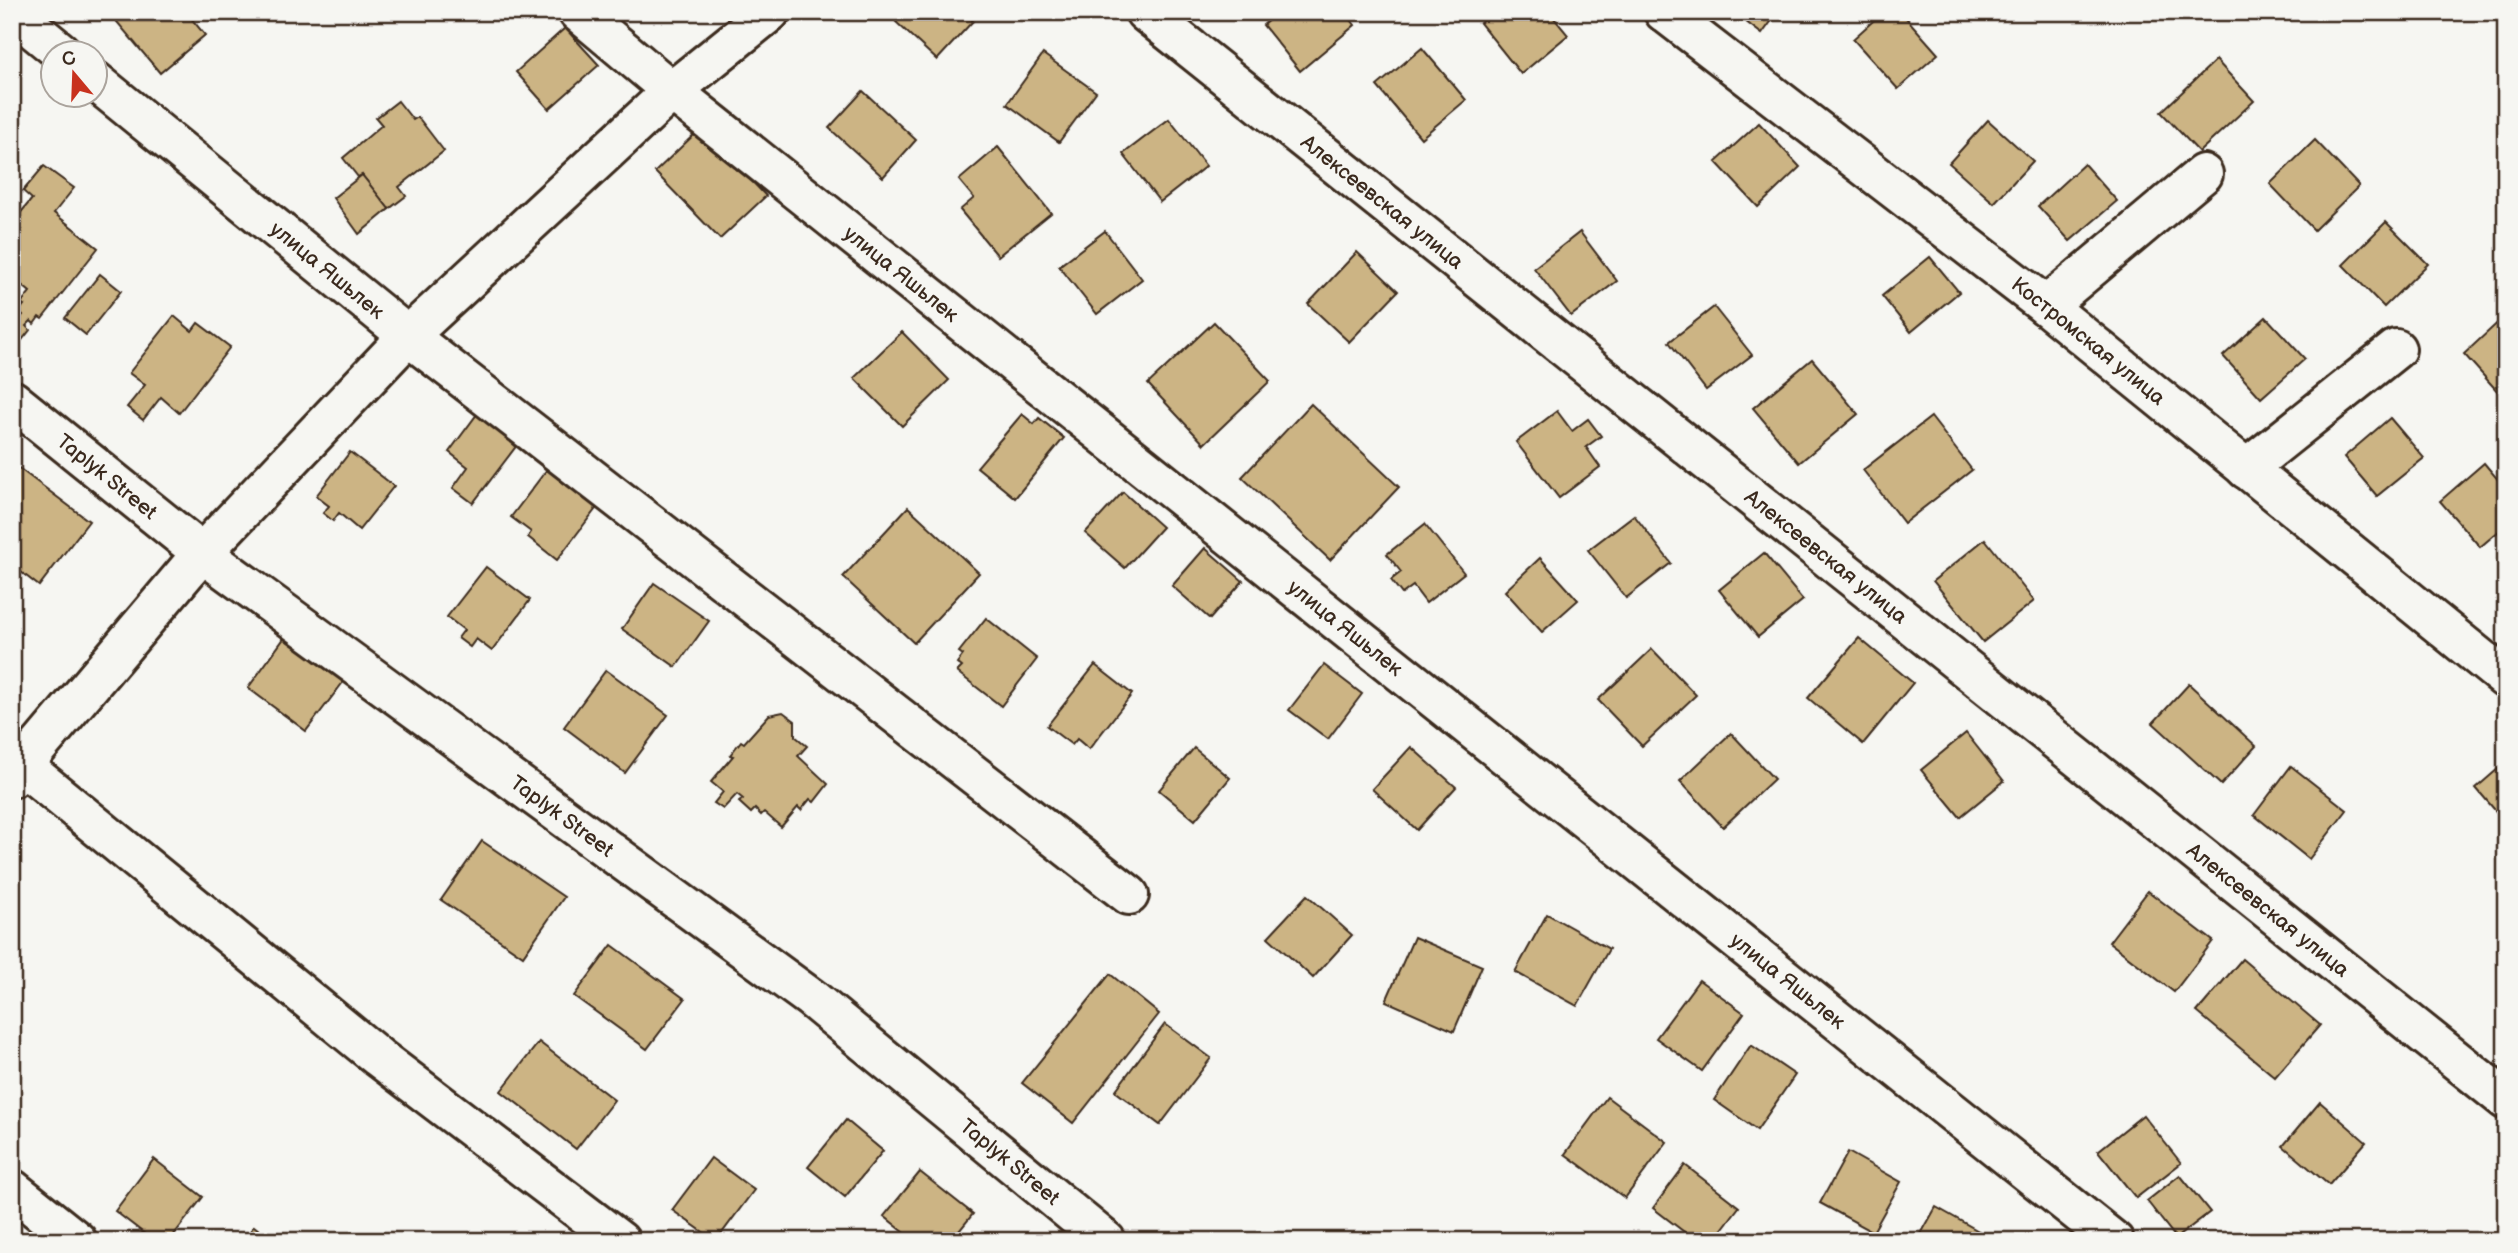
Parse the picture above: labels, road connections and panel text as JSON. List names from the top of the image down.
{
  "streets": {
    "street": [
      "Алексеевская улица",
      "улица Яшьлек",
      "Костромская улица",
      "Taplyk Street"
    ]
  },
  "north": "top"
}
